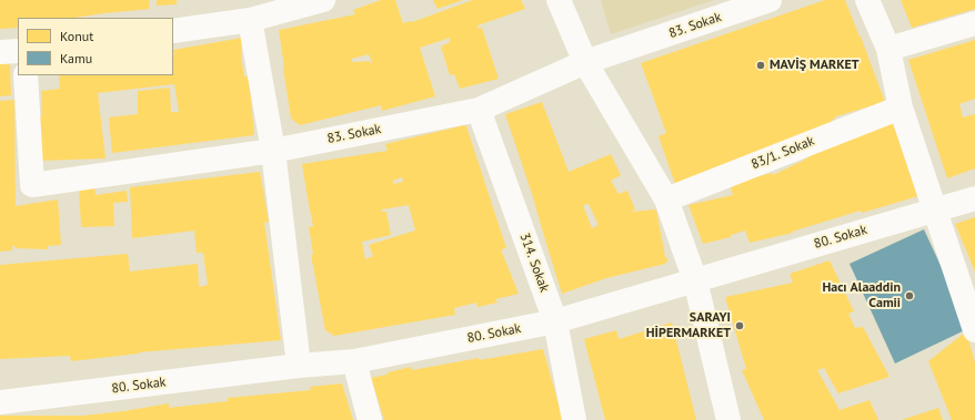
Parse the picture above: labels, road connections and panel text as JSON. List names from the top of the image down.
{
  "streets": {
    "street": [
      "83. Sokak",
      "83/1. Sokak",
      "80. Sokak",
      "314. Sokak"
    ]
  },
  "crossings": [
    ["83. Sokak", "314. Sokak"],
    ["80. Sokak", "314. Sokak"]
  ],
  "places": ["MAVİŞ MARKET", "Hacı Alaaddin Camii", "SARAYI HİPERMARKET"],
  "legend": ["Konut", "Kamu"]
}
